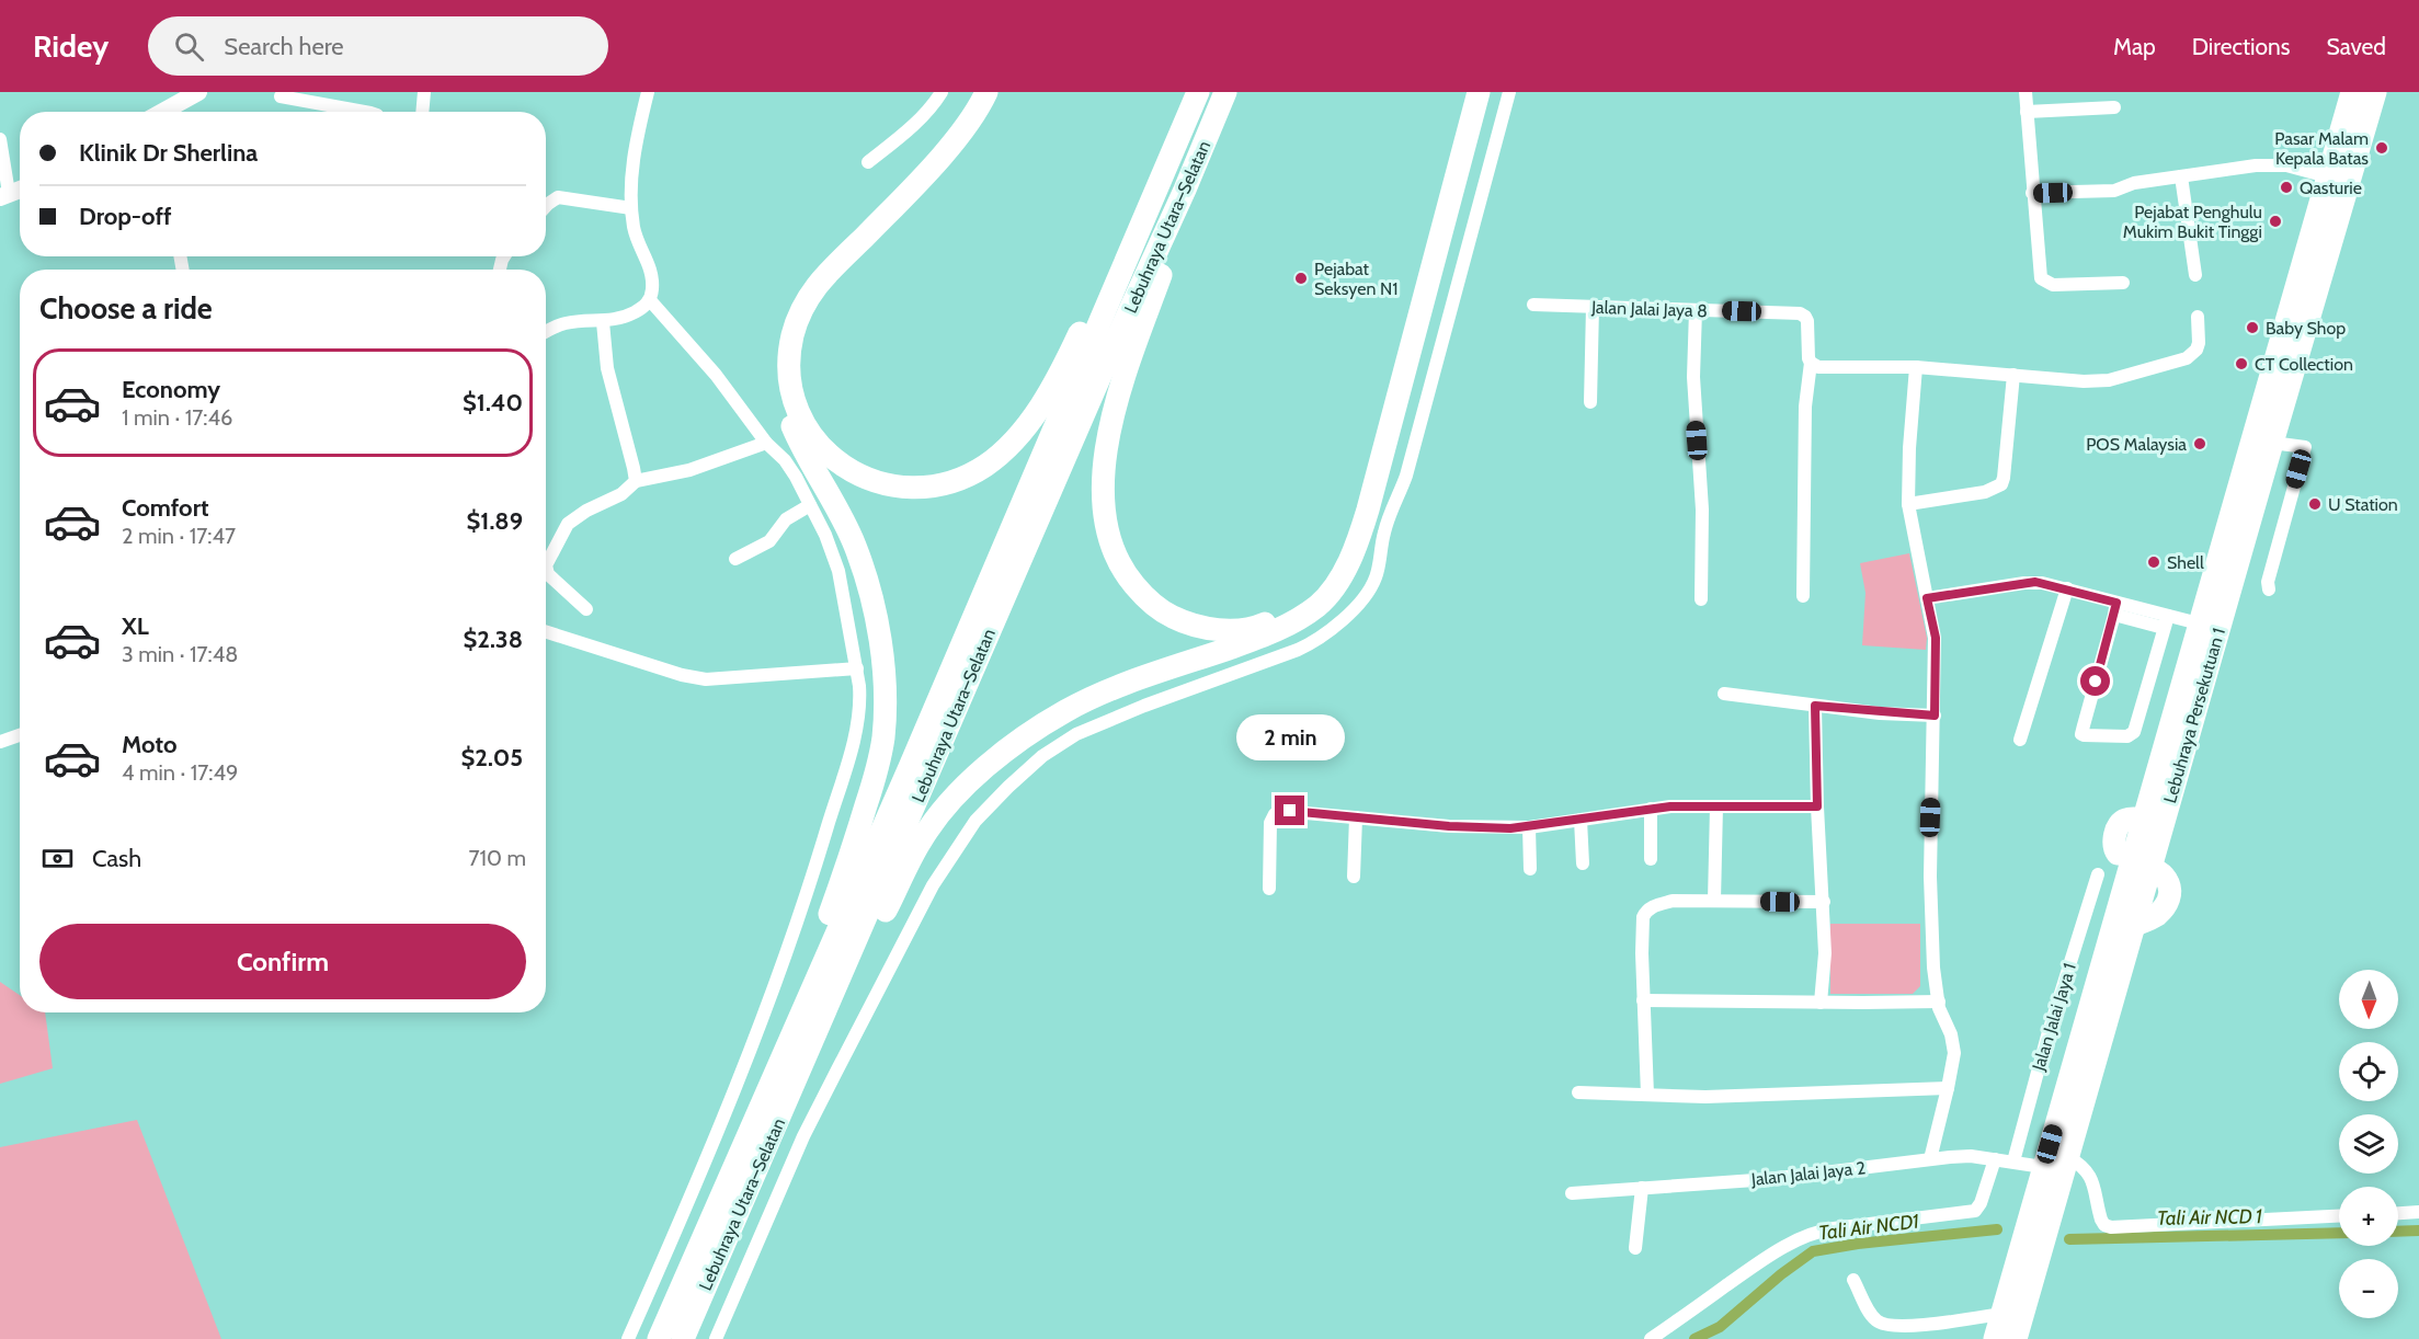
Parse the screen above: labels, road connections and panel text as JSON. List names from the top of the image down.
{
  "streets": {
    "highway": ["Lebuhraya Utara–Selatan", "Lebuhraya Persekutuan 1"],
    "street": ["Jalan Jalai Jaya 8", "Jalan Jalai Jaya 1", "Jalan Jalai Jaya 2"]
  },
  "crossings": [
    ["Lebuhraya Persekutuan 1", "Jalan Jalai Jaya 2"],
    ["Jalan Jalai Jaya 1", "Jalan Jalai Jaya 2"]
  ],
  "water": ["Tali Air NCD 1", "Tali Air NCD1"],
  "places": [
    "Pasar Malam Kepala Batas",
    "Qasturie",
    "Pejabat Penghulu Mukim Bukit Tinggi",
    "Pejabat Seksyen N1",
    "Baby Shop",
    "CT Collection",
    "POS Malaysia",
    "U Station",
    "Shell"
  ],
  "north": "bottom",
  "page": {
    "header": "Ridey",
    "search": "Search here",
    "nav": ["Map", "Directions", "Saved"],
    "banner": ["Klinik Dr Sherlina", "Drop-off"],
    "heading": "Choose a ride",
    "list": [
      {
        "name": "Economy",
        "note": "1 min · 17:46",
        "value": "$1.40"
      },
      {
        "name": "Comfort",
        "note": "2 min · 17:47",
        "value": "$1.89"
      },
      {
        "name": "XL",
        "note": "3 min · 17:48",
        "value": "$2.38"
      },
      {
        "name": "Moto",
        "note": "4 min · 17:49",
        "value": "$2.05"
      }
    ],
    "bubble": "2 min",
    "pay": ["Cash", "710 m"],
    "buttons": "Confirm",
    "map_buttons": ["+", "−"]
  }
}
